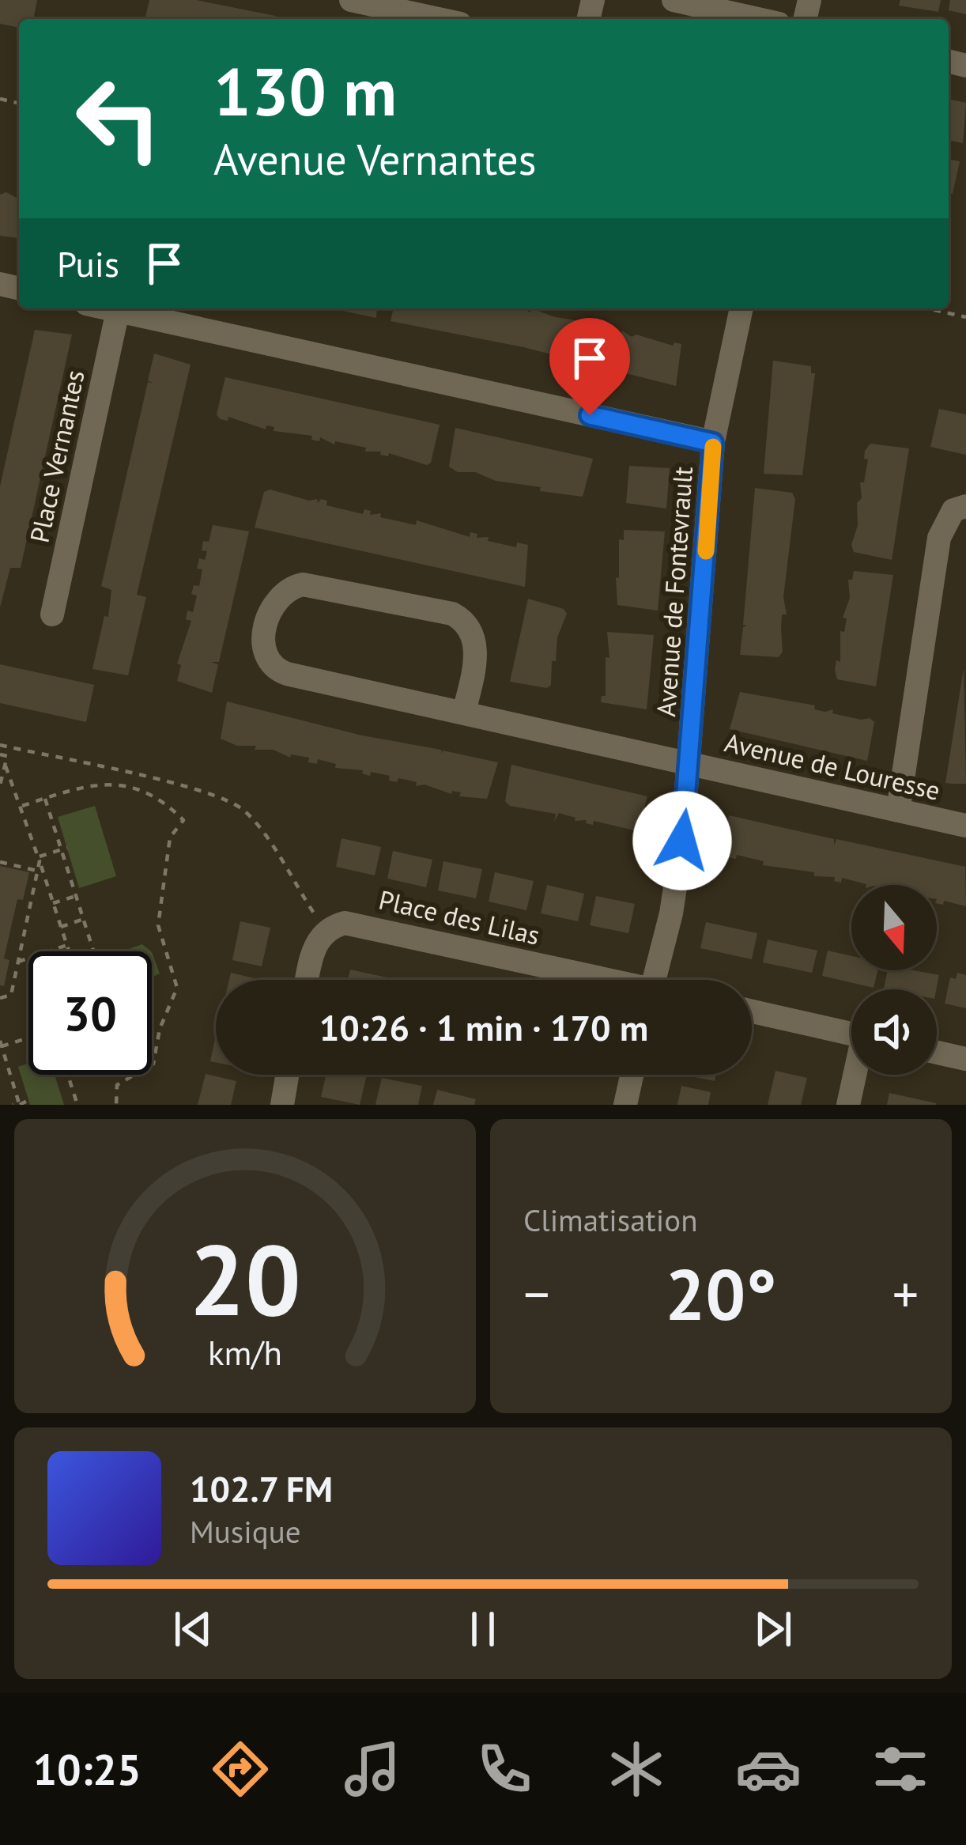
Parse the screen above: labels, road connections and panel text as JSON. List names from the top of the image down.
{
  "streets": {
    "street": [
      "Place Vernantes",
      "Avenue de Fontevrault",
      "Avenue de Louresse",
      "Place des Lilas"
    ]
  },
  "crossings": [
    ["Avenue de Fontevrault", "Avenue de Louresse"]
  ],
  "north": "bottom",
  "page": {
    "turn": ["130 m", "Avenue Vernantes"],
    "then": "Puis",
    "limit": "30",
    "trip": "10:26 · 1 min · 170 m",
    "tile": "Climatisation",
    "heat": ["−", "20°", "+"],
    "song": ["102.7 FM", "Musique"],
    "tabs": "10:25",
    "gauge": ["20", "km/h"]
  }
}
